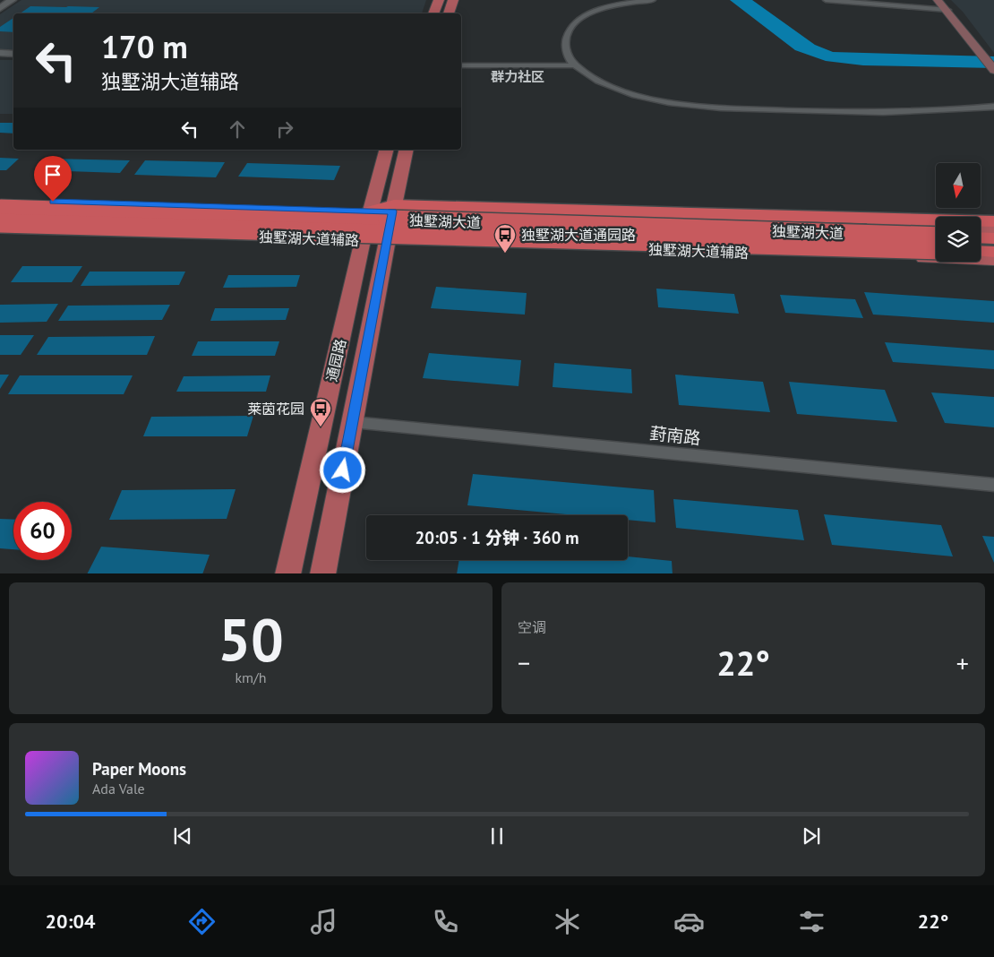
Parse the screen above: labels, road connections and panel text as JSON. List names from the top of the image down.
{
  "streets": {
    "highway": ["独墅湖大道"],
    "main road": ["独墅湖大道辅路", "通园路"],
    "street": ["葑南路"]
  },
  "crossings": [
    ["独墅湖大道辅路", "通园路"],
    ["通园路", "葑南路"]
  ],
  "districts": ["群力社区"],
  "places": {
    "bus stop": ["独墅湖大道通园路", "莱茵花园"]
  },
  "north": "bottom",
  "page": {
    "turn": ["170 m", "独墅湖大道辅路"],
    "limit": "60",
    "trip": "20:05 · 1 分钟 · 360 m",
    "tile": [
      ["50", "km/h"],
      "空调"
    ],
    "heat": ["−", "22°", "+"],
    "song": ["Paper Moons", "Ada Vale"],
    "tabs": ["20:04", "22°"]
  }
}
